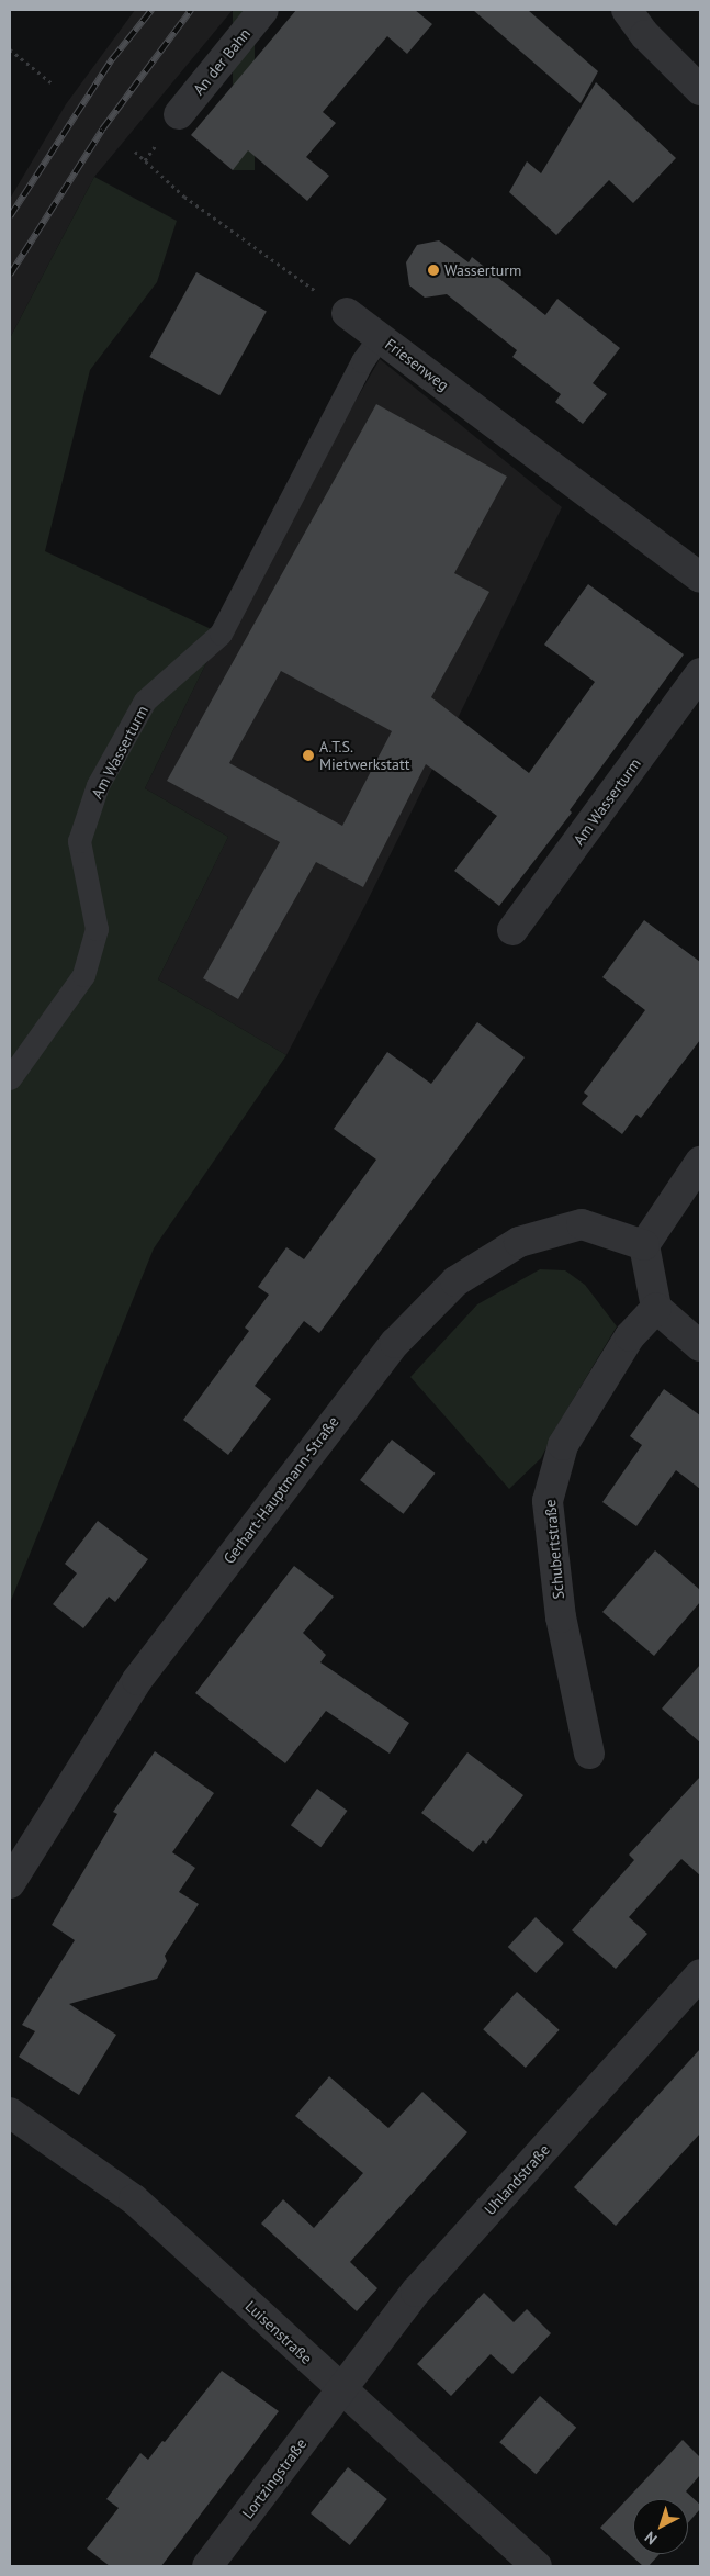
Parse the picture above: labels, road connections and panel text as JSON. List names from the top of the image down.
{
  "streets": {
    "street": [
      "An der Bahn",
      "Friesenweg",
      "Am Wasserturm",
      "Gerhart-Hauptmann-Straße",
      "Schubertstraße",
      "Uhlandstraße",
      "Luisenstraße",
      "Lortzingstraße"
    ]
  },
  "crossings": [
    ["Friesenweg", "Am Wasserturm"],
    ["Uhlandstraße", "Luisenstraße"],
    ["Uhlandstraße", "Lortzingstraße"],
    ["Luisenstraße", "Lortzingstraße"]
  ],
  "places": ["Wasserturm", "A.T.S. Mietwerkstatt"],
  "north": "bottom left"
}
